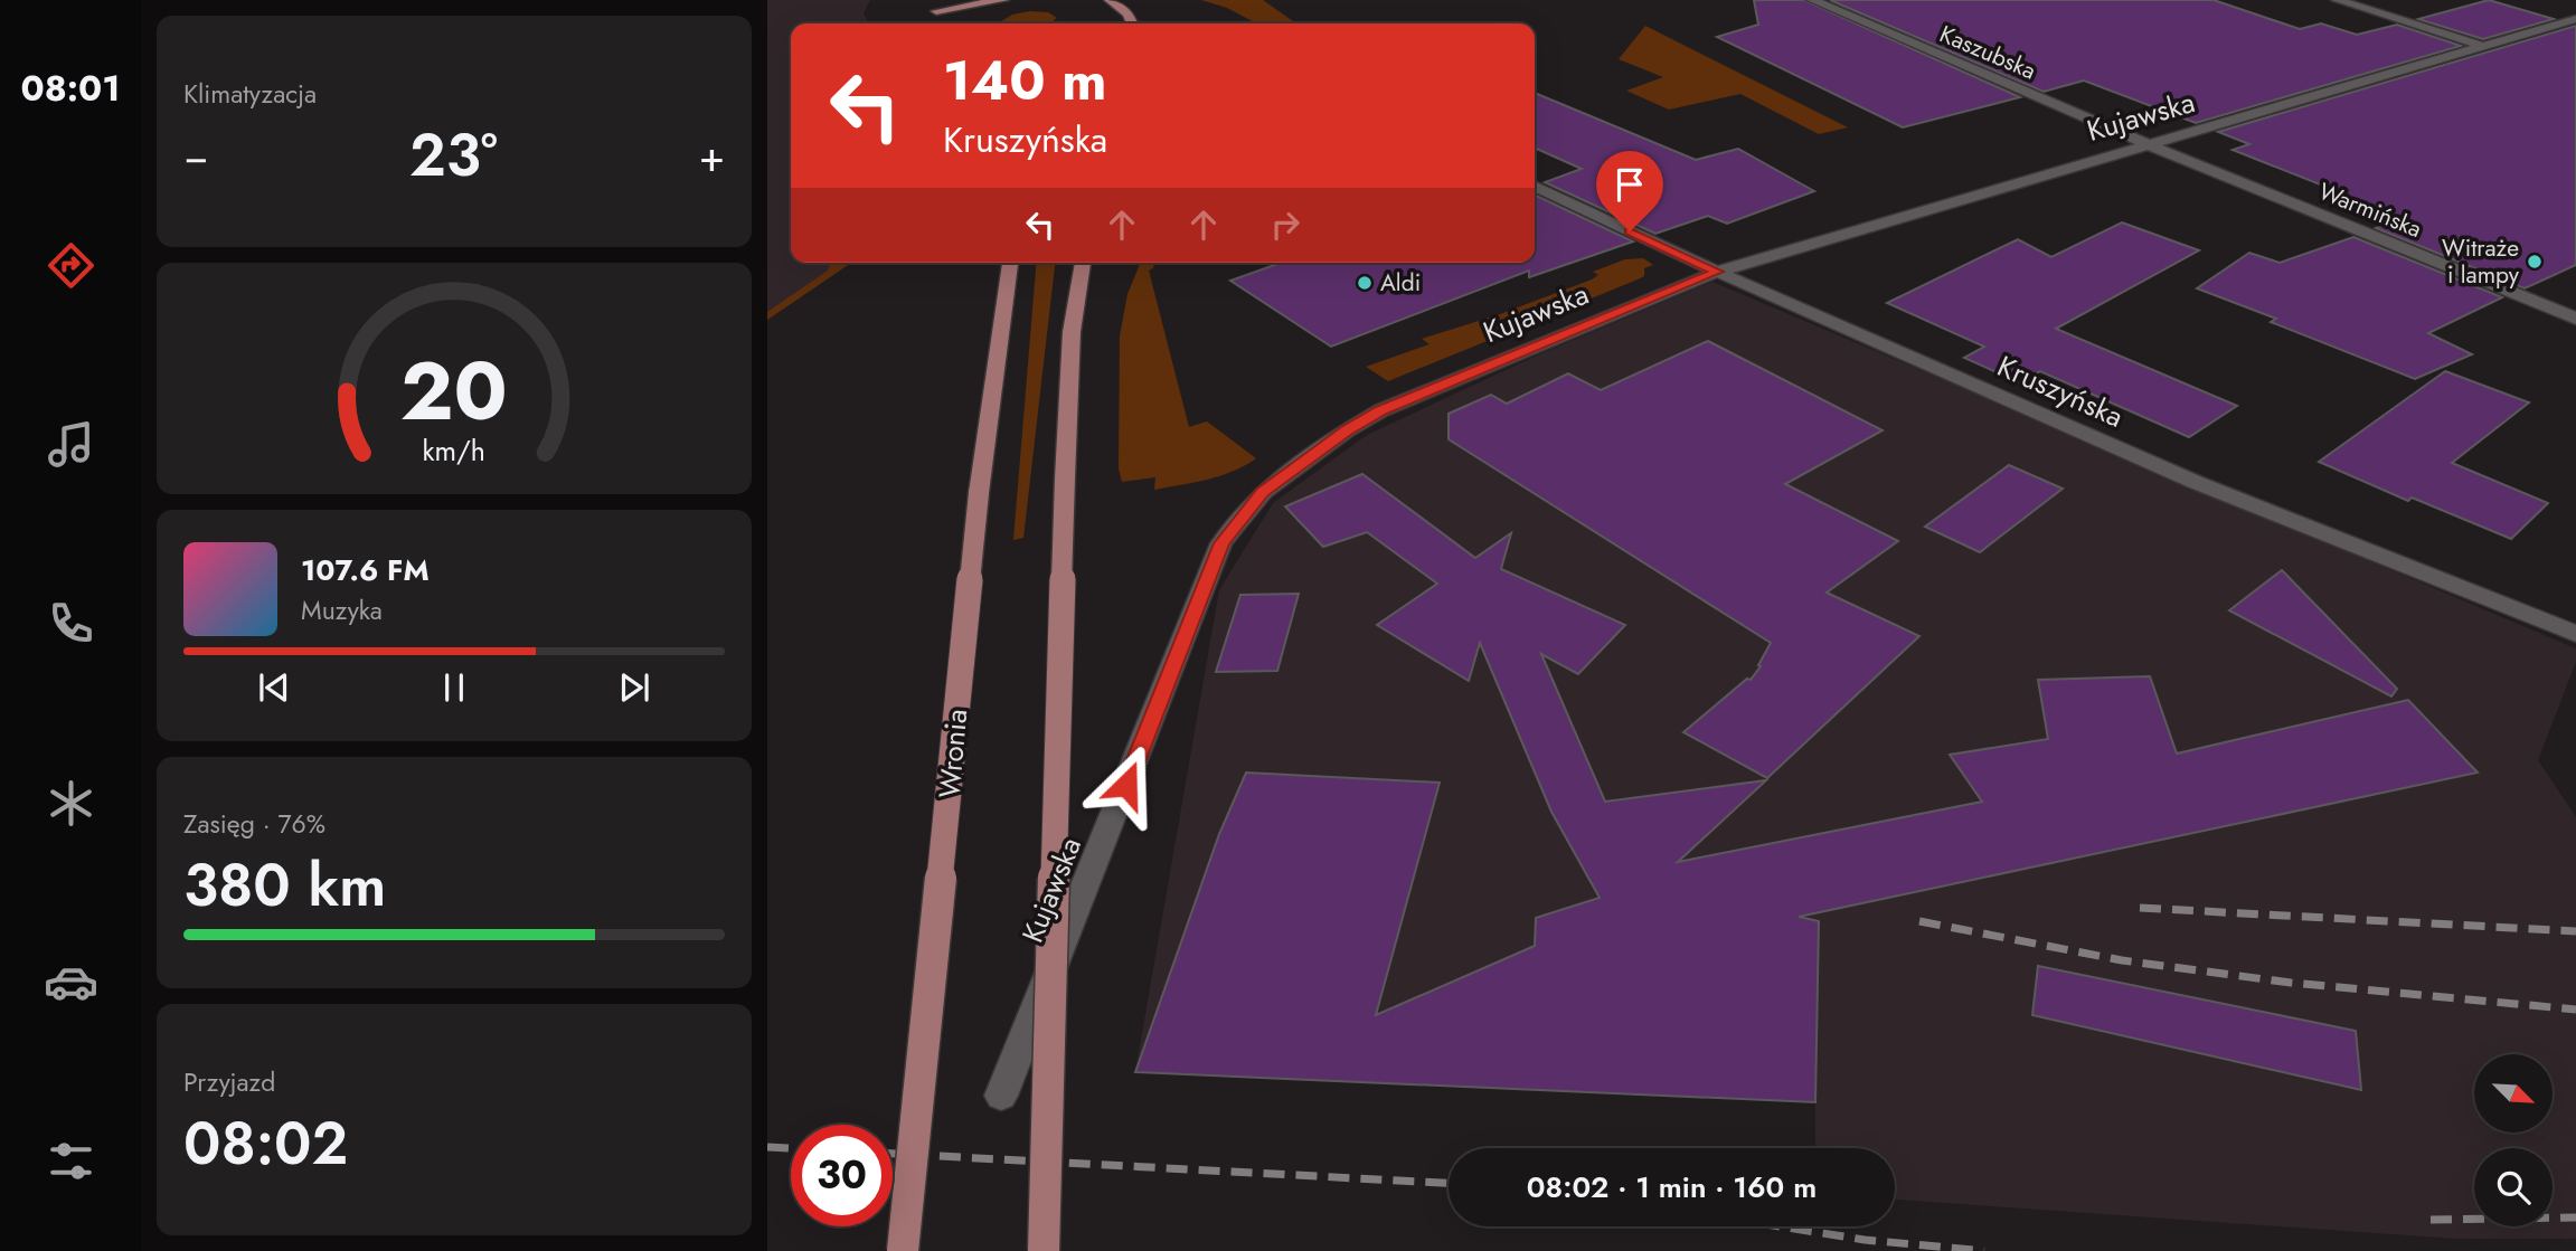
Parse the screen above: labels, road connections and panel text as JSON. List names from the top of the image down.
{
  "streets": {
    "main road": ["Wronia"],
    "street": [
      "Kaszubska",
      "Kujawska",
      "Warmińska",
      "Kruszyńska"
    ]
  },
  "crossings": [
    ["Kaszubska", "Kujawska"],
    ["Kaszubska", "Warmińska"],
    ["Kujawska", "Warmińska"],
    ["Kujawska", "Kruszyńska"]
  ],
  "places": ["Witraże i lampy", "Aldi"],
  "north": "bottom right",
  "page": {
    "tabs": "08:01",
    "tile": [
      "Klimatyzacja",
      ["Zasięg · 76%", "380 km"],
      ["Przyjazd", "08:02"]
    ],
    "turn": ["140 m", "Kruszyńska"],
    "heat": ["−", "23°", "+"],
    "song": ["107.6 FM", "Muzyka"],
    "limit": "30",
    "trip": "08:02 · 1 min · 160 m",
    "gauge": ["20", "km/h"]
  }
}
